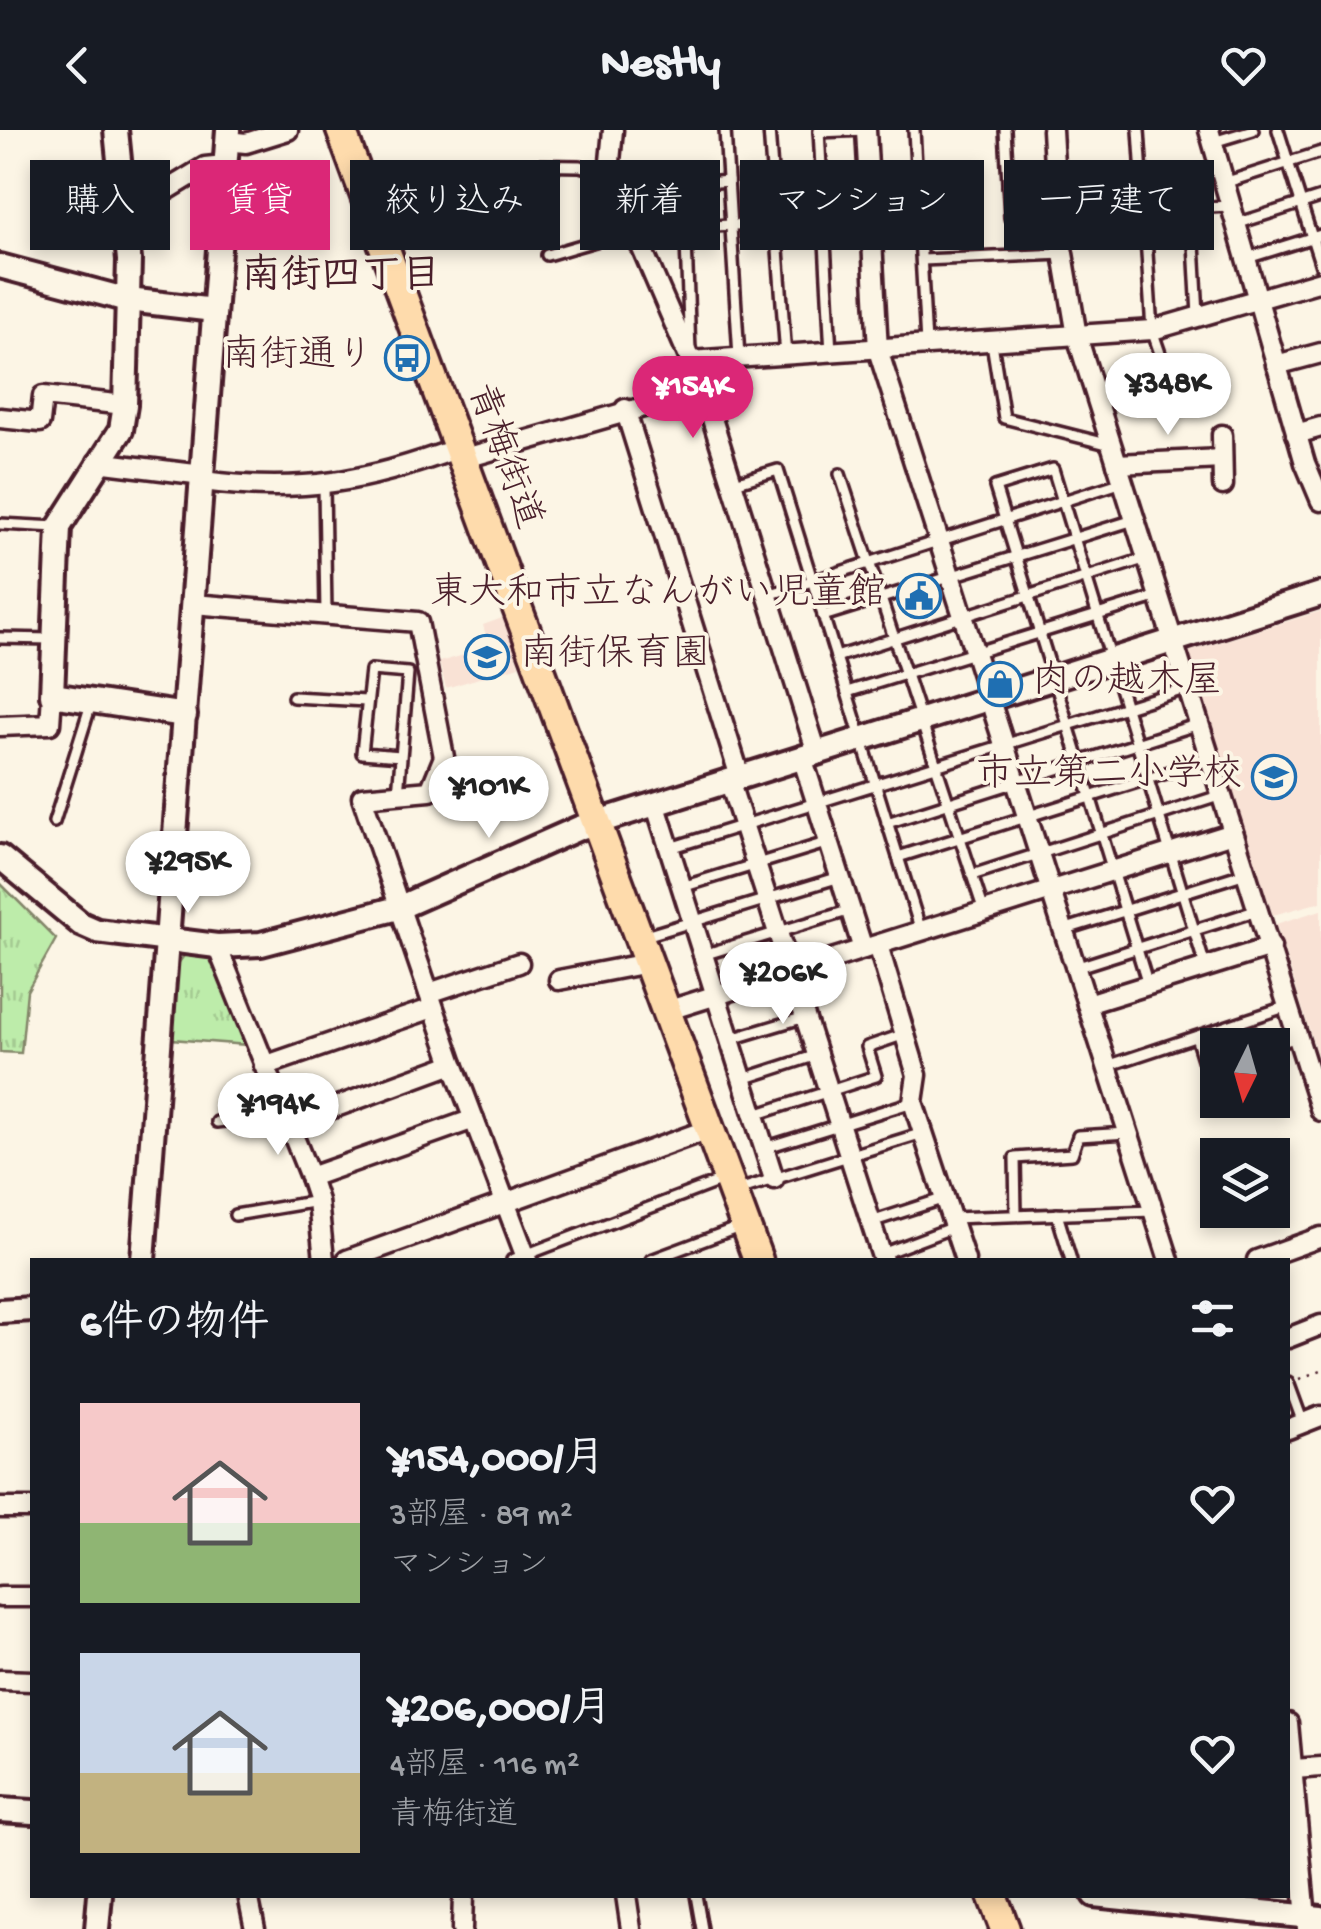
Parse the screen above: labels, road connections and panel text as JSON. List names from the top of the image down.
{
  "streets": {
    "main road": ["青梅街道"]
  },
  "districts": ["南街四丁目"],
  "places": {
    "bus stop": ["南街通り"],
    "public building": ["東大和市立なんがい児童館"],
    "school or university": ["南街保育園", "市立第二小学校"],
    "shop": ["肉の越木屋"]
  },
  "north": "bottom",
  "page": {
    "header": "Nestly",
    "chip": [
      "購入",
      "賃貸",
      "絞り込み",
      "新着",
      "マンション",
      "一戸建て"
    ],
    "price": [
      "¥348K",
      "¥154K",
      "¥101K",
      "¥295K",
      "¥206K",
      "¥194K"
    ],
    "heading": "6件の物件",
    "list": [
      {
        "name": "¥154,000/月",
        "note": "3部屋 · 89 m² · マンション"
      },
      {
        "name": "¥206,000/月",
        "note": "4部屋 · 116 m² · 青梅街道"
      }
    ]
  }
}
